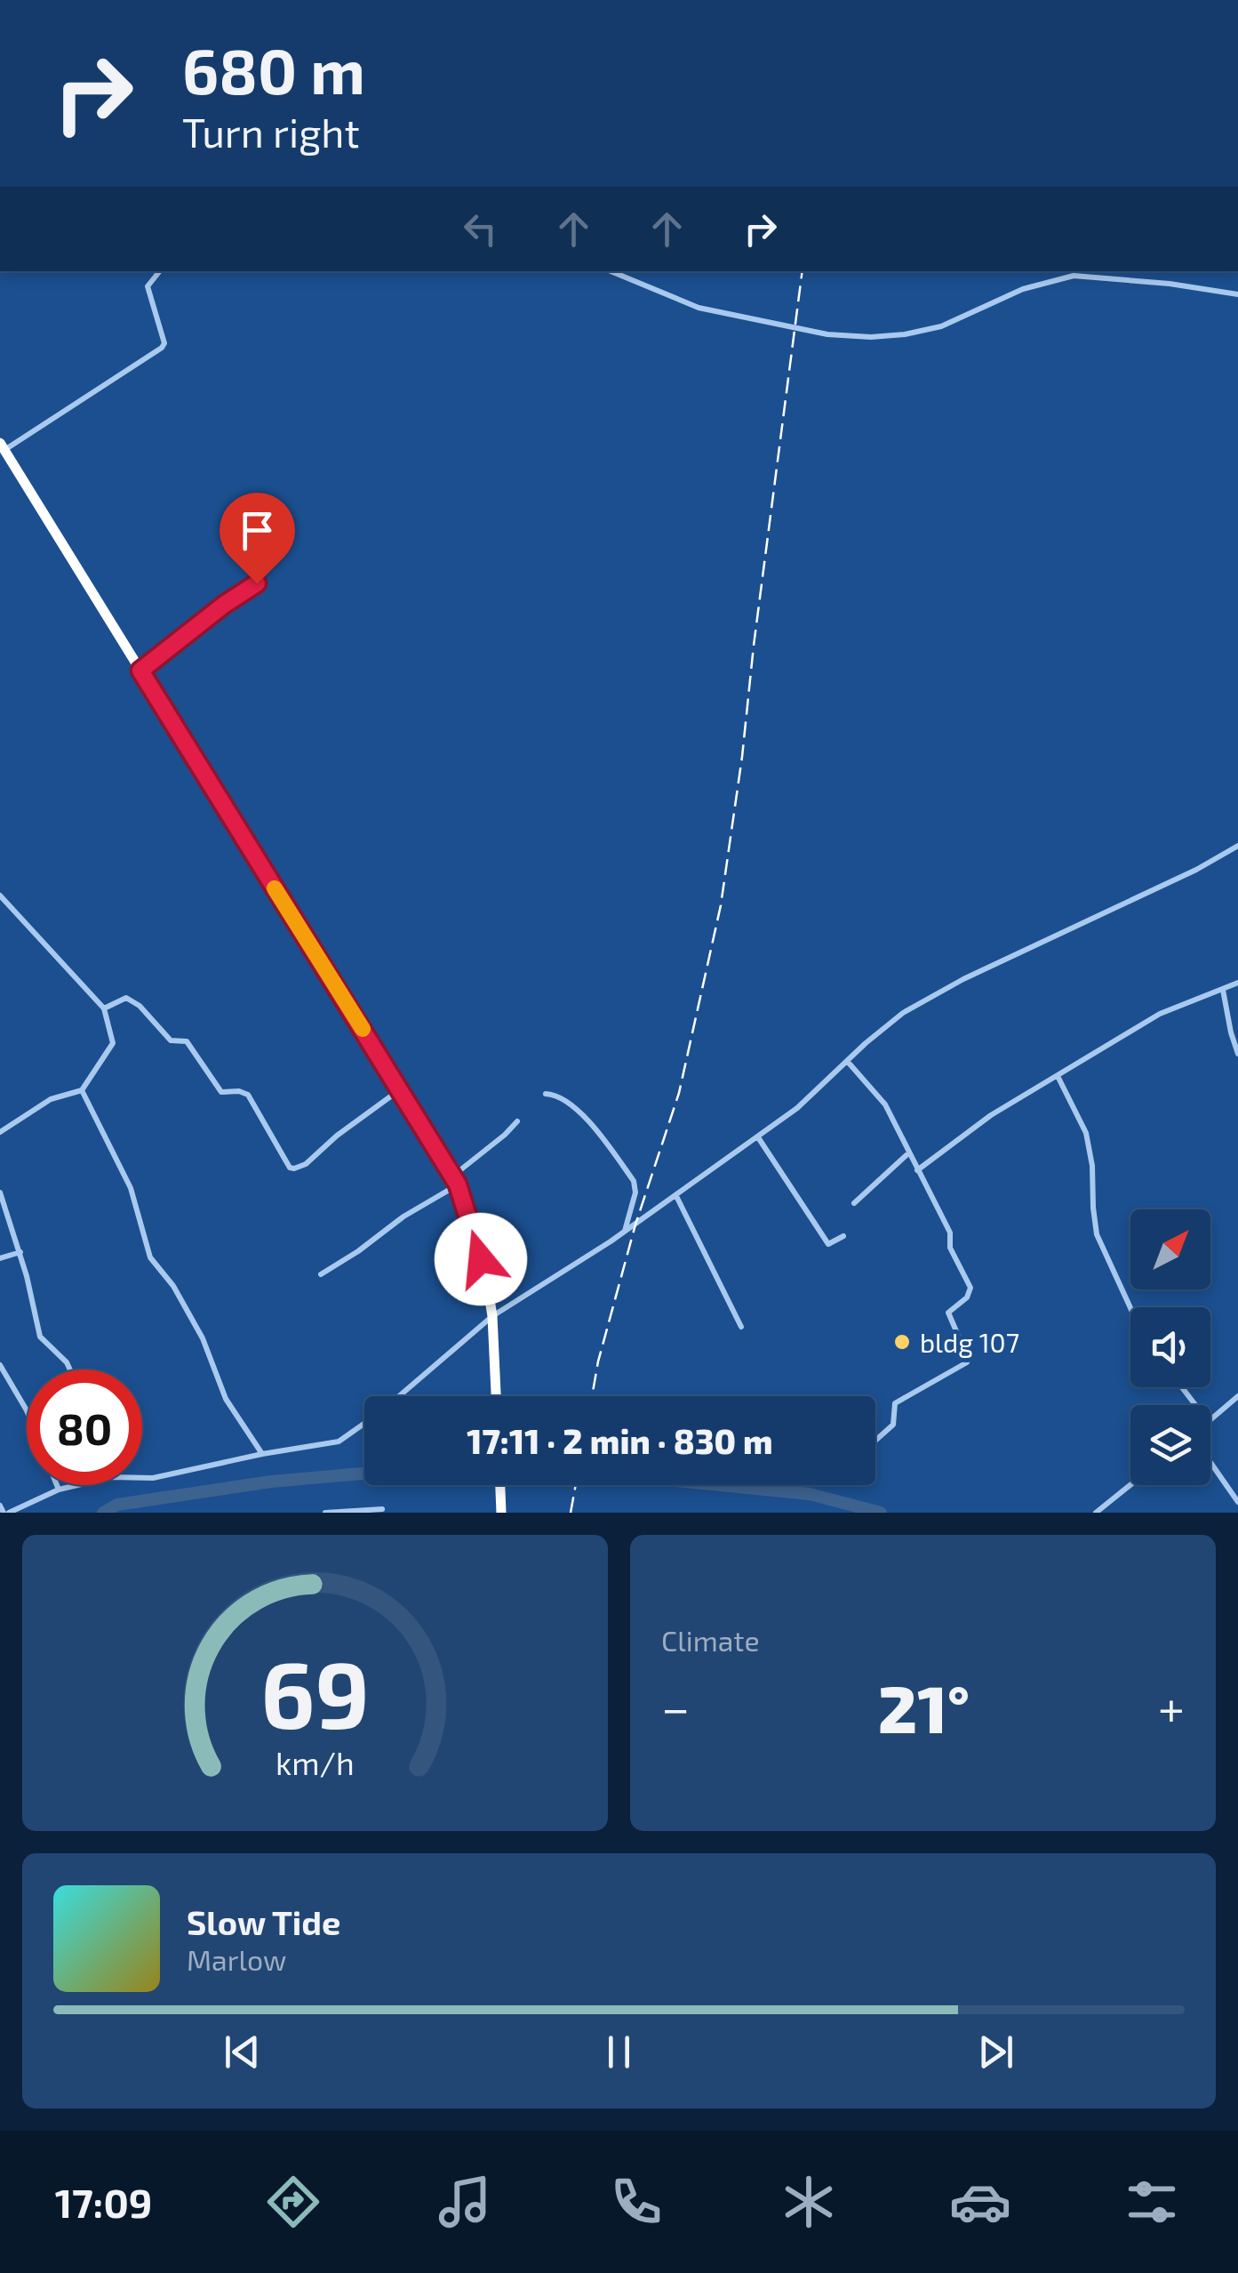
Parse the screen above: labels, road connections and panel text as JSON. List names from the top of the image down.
{
  "places": ["bldg 107"],
  "north": "top right",
  "page": {
    "turn": ["680 m", "Turn right"],
    "limit": "80",
    "trip": "17:11 · 2 min · 830 m",
    "tile": "Climate",
    "heat": ["−", "21°", "+"],
    "song": ["Slow Tide", "Marlow"],
    "tabs": "17:09",
    "gauge": ["69", "km/h"]
  }
}
